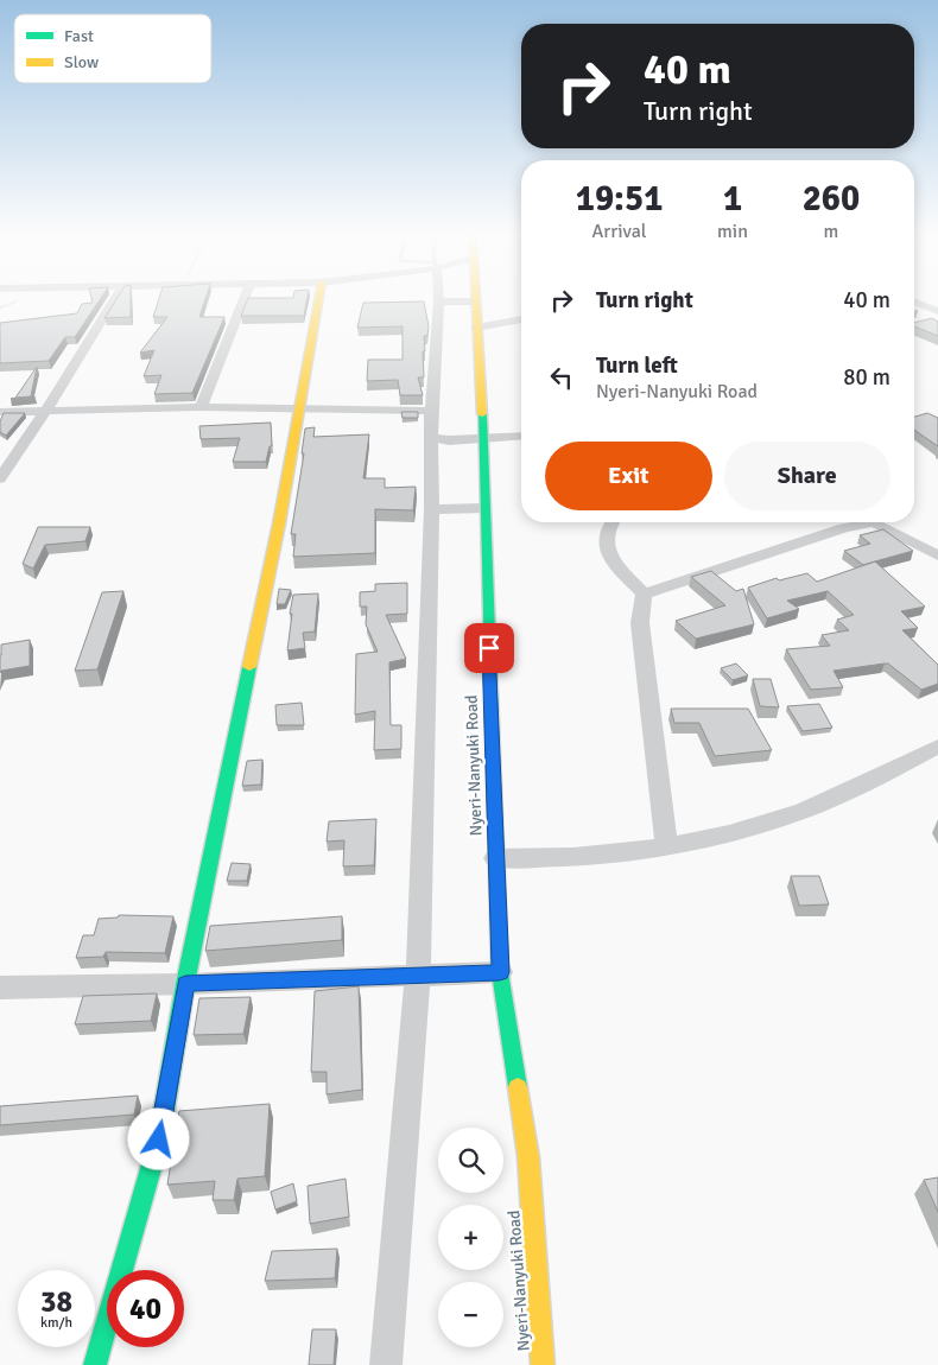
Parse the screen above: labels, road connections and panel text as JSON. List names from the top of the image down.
{
  "streets": {
    "main road": ["Nyeri-Nanyuki Road"]
  },
  "legend": ["Fast", "Slow"],
  "page": {
    "turn": ["40 m", "Turn right"],
    "eta": [
      "19:51",
      "Arrival",
      "1",
      "min",
      "260",
      "m"
    ],
    "list": [
      {
        "name": "Turn right",
        "value": "40 m"
      },
      {
        "name": "Turn left",
        "note": "Nyeri-Nanyuki Road",
        "value": "80 m"
      }
    ],
    "buttons": ["Exit", "Share"],
    "map_buttons": ["+", "−"],
    "speed": "38 km/h",
    "limit": "40"
  }
}
